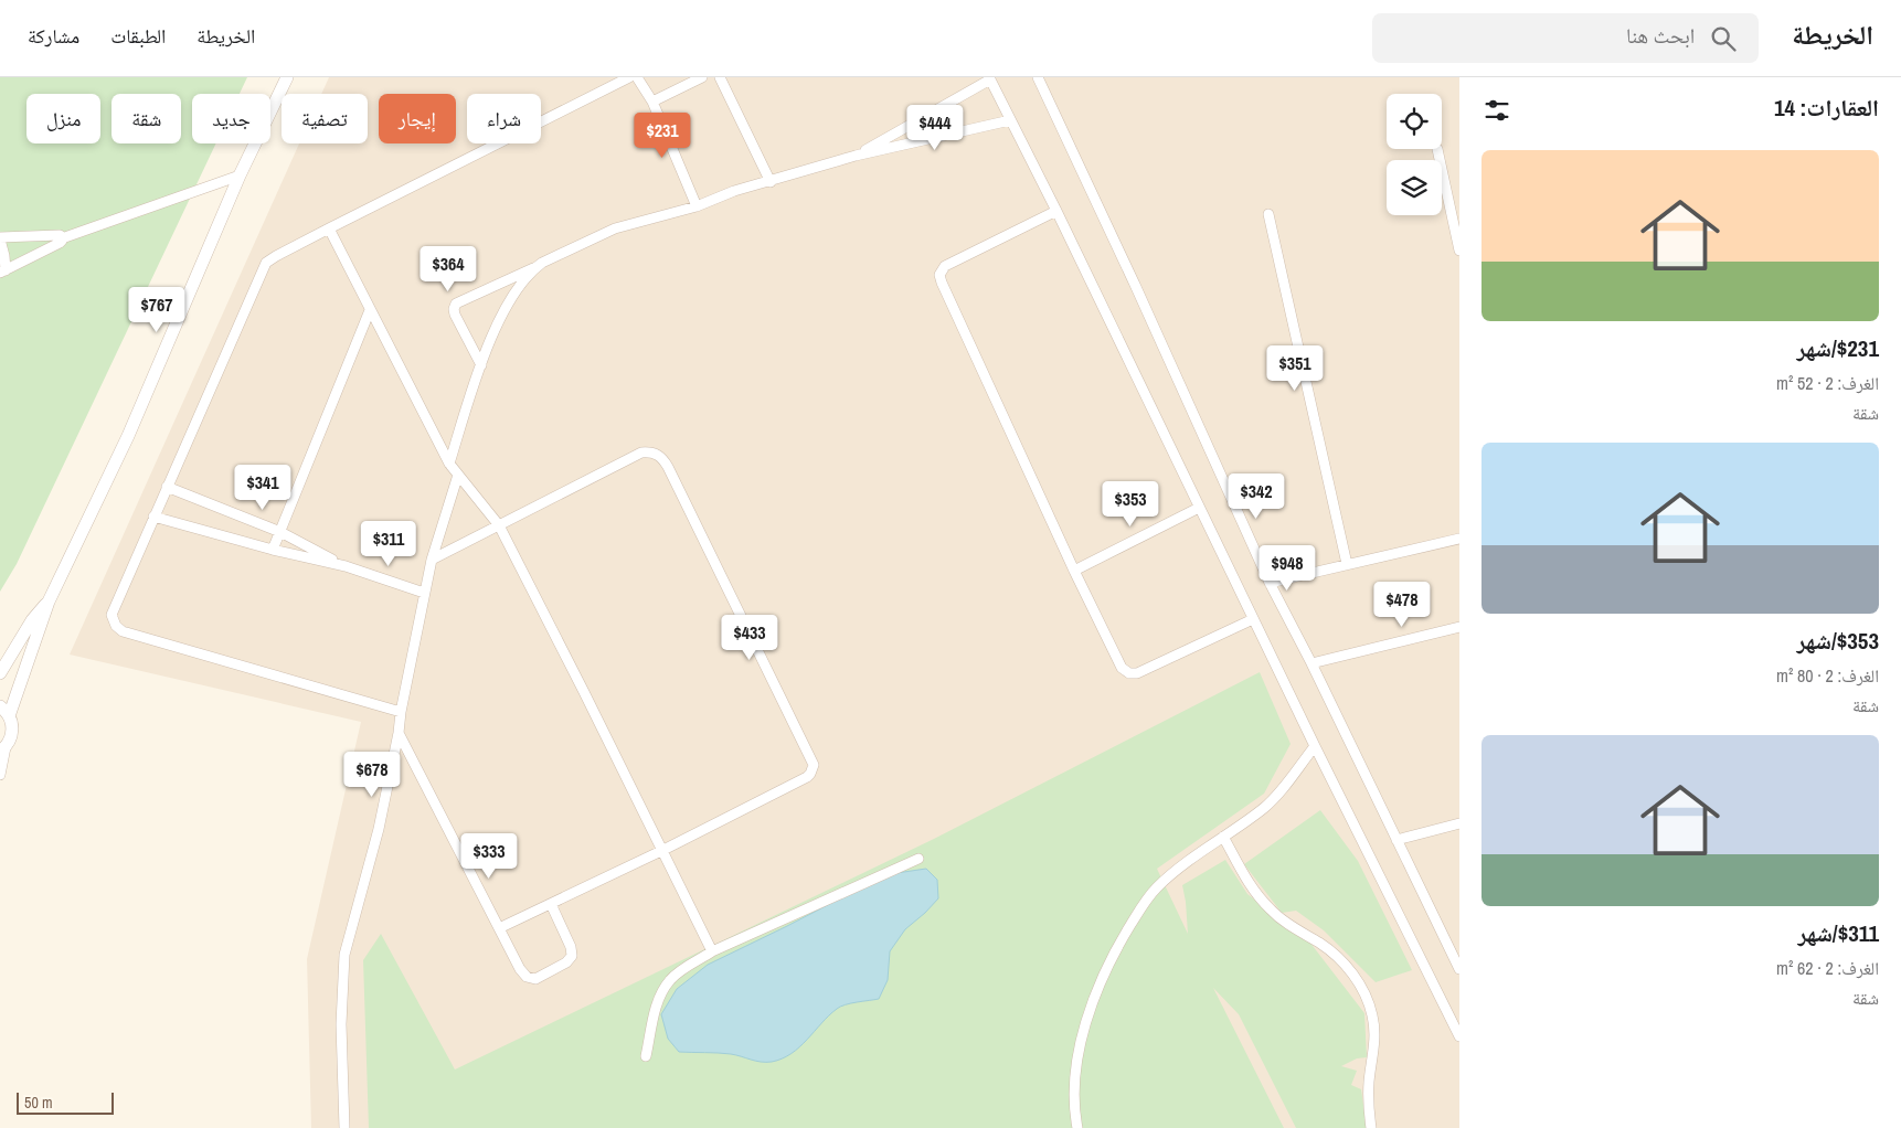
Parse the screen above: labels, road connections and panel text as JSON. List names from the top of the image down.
{
  "scale_bar": "50 m",
  "page": {
    "header": "الخريطة",
    "search": "ابحث هنا",
    "nav": ["الخريطة", "الطبقات", "مشاركة"],
    "heading": "العقارات: 14",
    "chip": [
      "شراء",
      "إيجار",
      "تصفية",
      "جديد",
      "شقة",
      "منزل"
    ],
    "price": [
      "$444",
      "$231",
      "$364",
      "$767",
      "$351",
      "$341",
      "$342",
      "$353",
      "$311",
      "$948",
      "$478",
      "$433",
      "$678",
      "$333"
    ],
    "list": [
      {
        "name": "$231/شهر",
        "note": "الغرف: 2 · 52 m² · شقة"
      },
      {
        "name": "$353/شهر",
        "note": "الغرف: 2 · 80 m² · شقة"
      },
      {
        "name": "$311/شهر",
        "note": "الغرف: 2 · 62 m² · شقة"
      }
    ],
    "scale": "50 m"
  }
}
